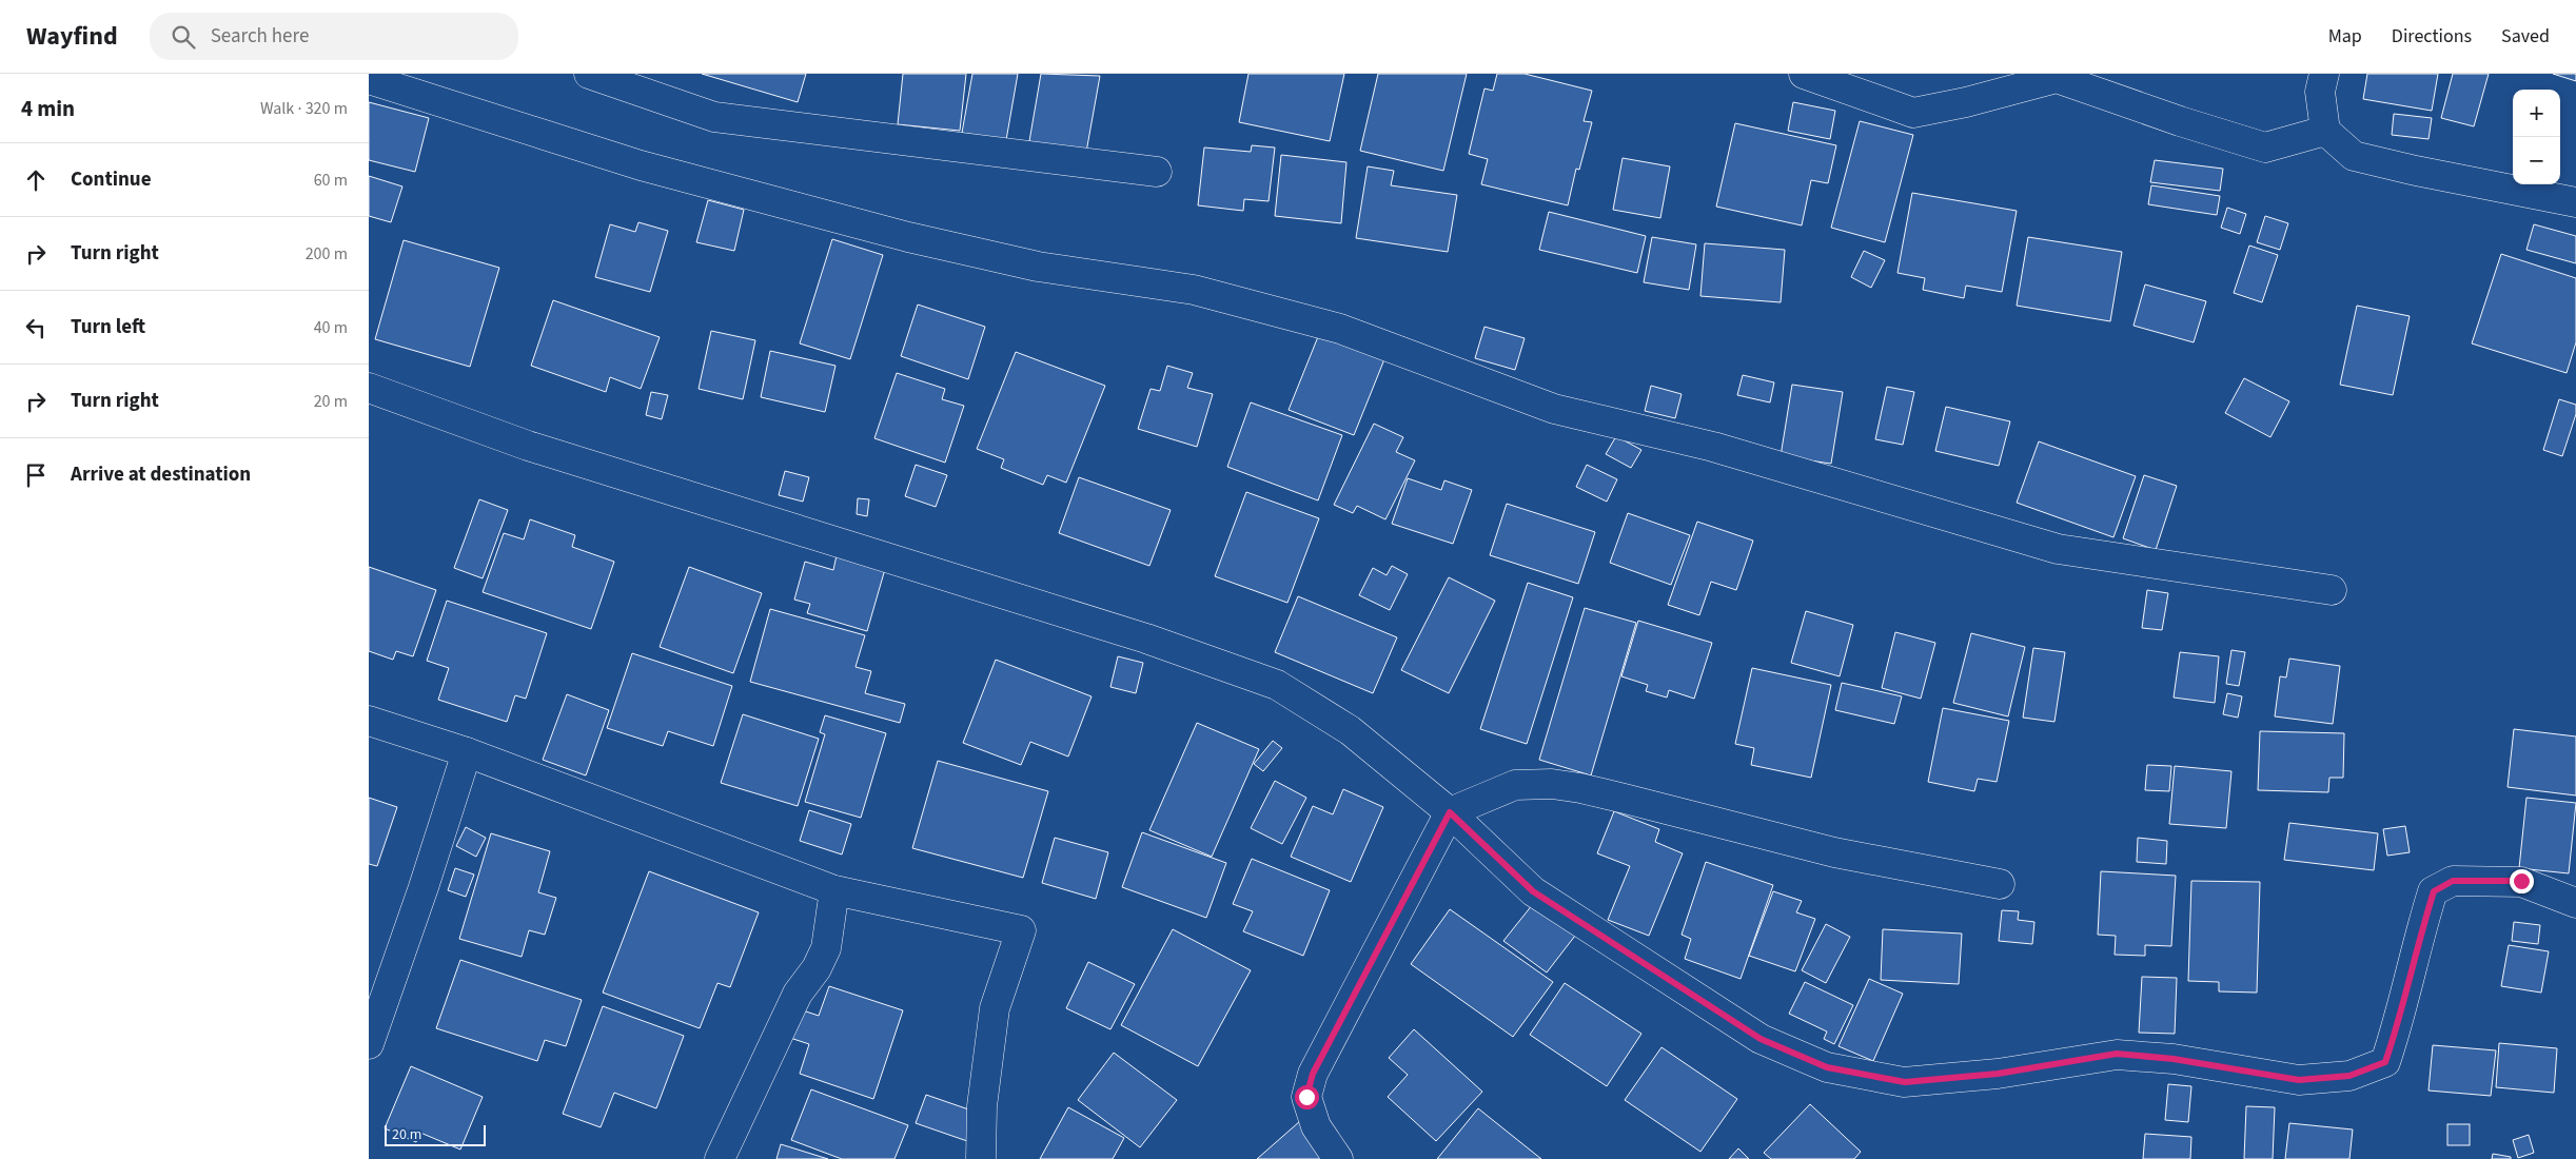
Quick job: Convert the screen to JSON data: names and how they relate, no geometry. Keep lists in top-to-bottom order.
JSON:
{
  "scale_bar": "20 m",
  "page": {
    "header": "Wayfind",
    "search": "Search here",
    "nav": ["Map", "Directions", "Saved"],
    "heading": ["4 min", "Walk · 320 m"],
    "map_buttons": ["+", "−"],
    "list": [
      ["Continue", "60 m"],
      ["Turn right", "200 m"],
      ["Turn left", "40 m"],
      ["Turn right", "20 m"],
      "Arrive at destination"
    ],
    "scale": "20 m"
  }
}
